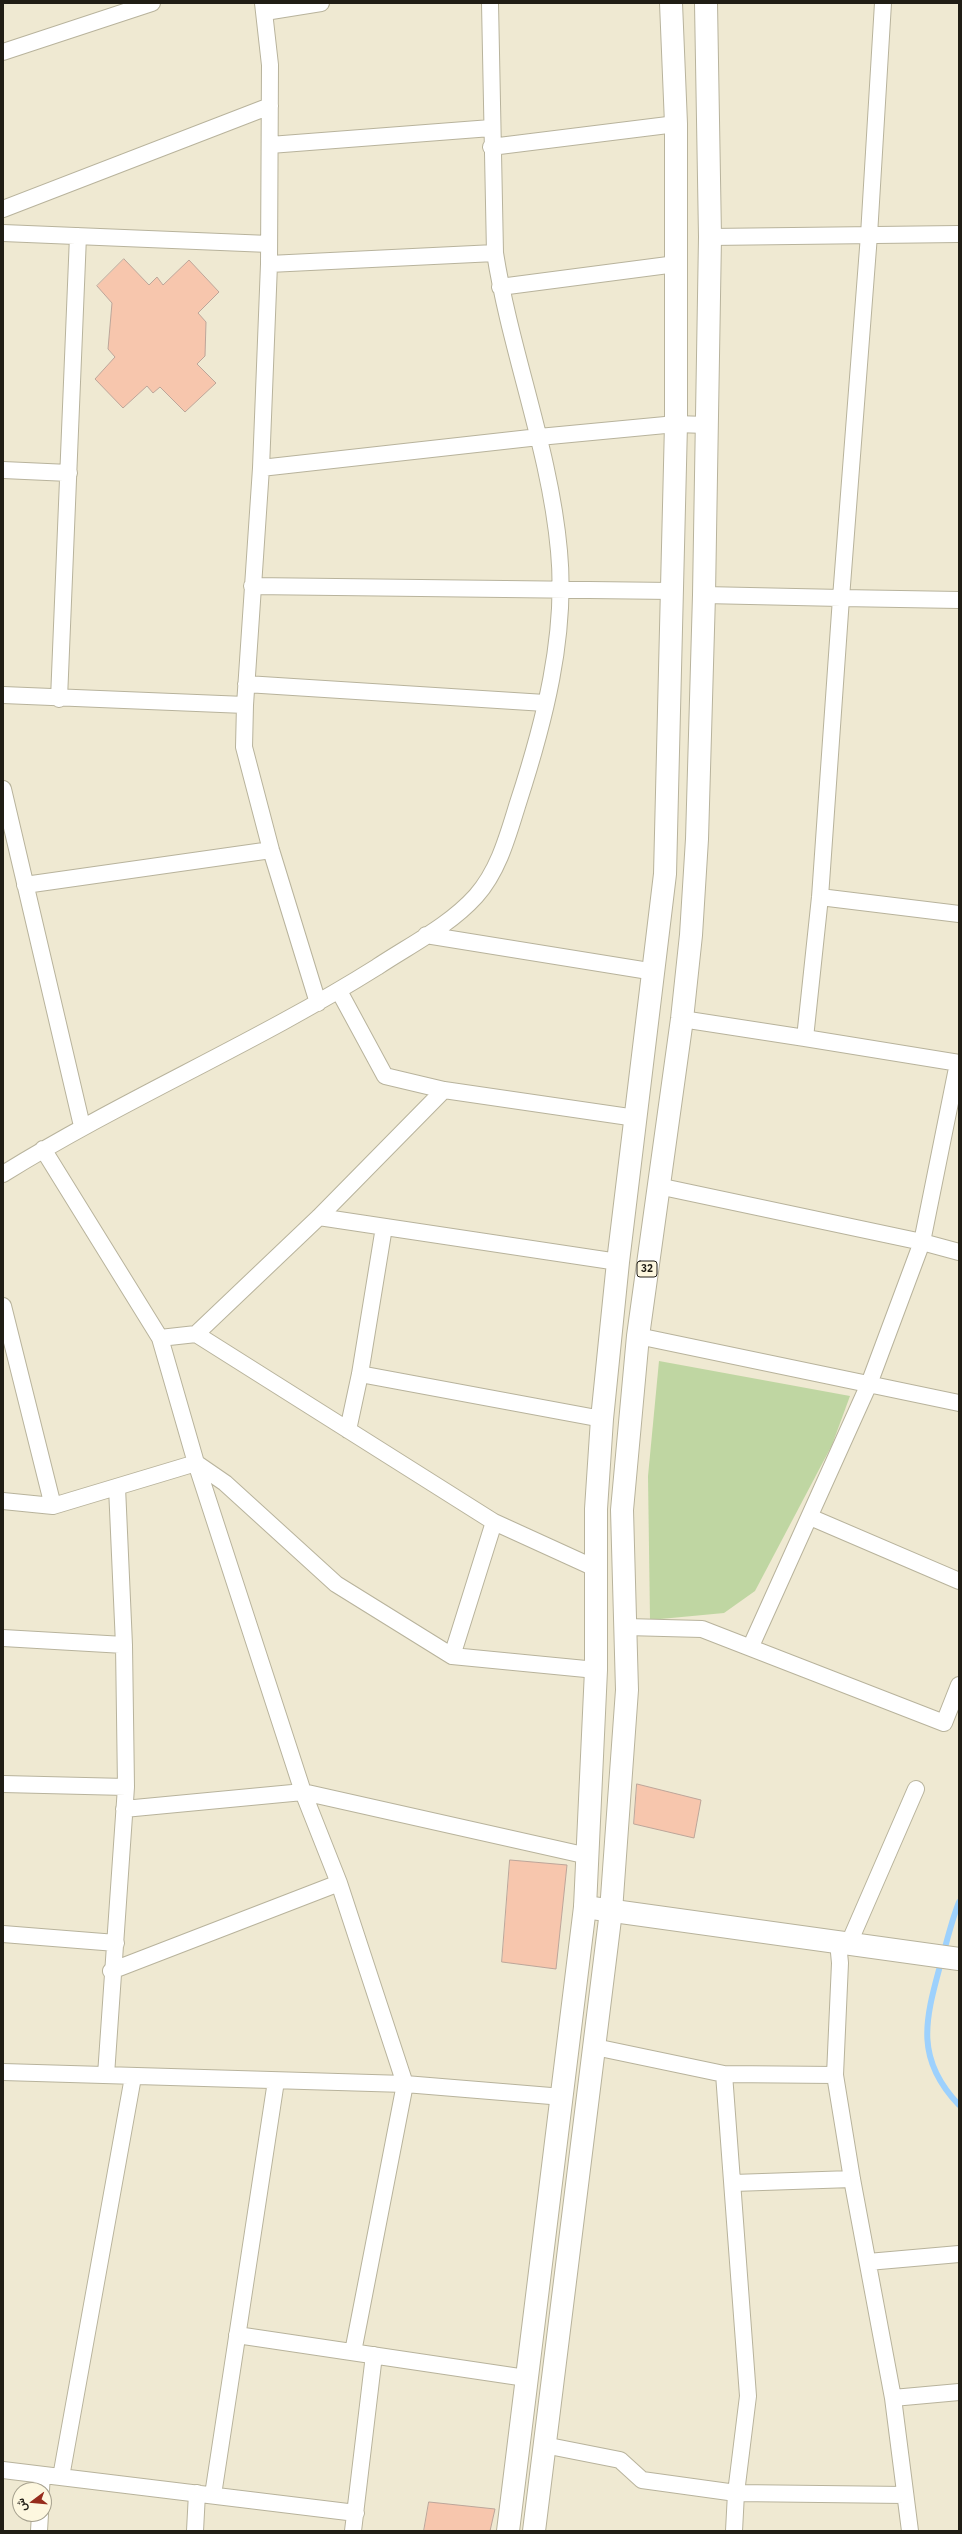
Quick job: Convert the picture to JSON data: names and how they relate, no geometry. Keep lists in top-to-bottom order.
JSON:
{
  "streets": {
    "main road": ["32"]
  },
  "north": "left"
}
